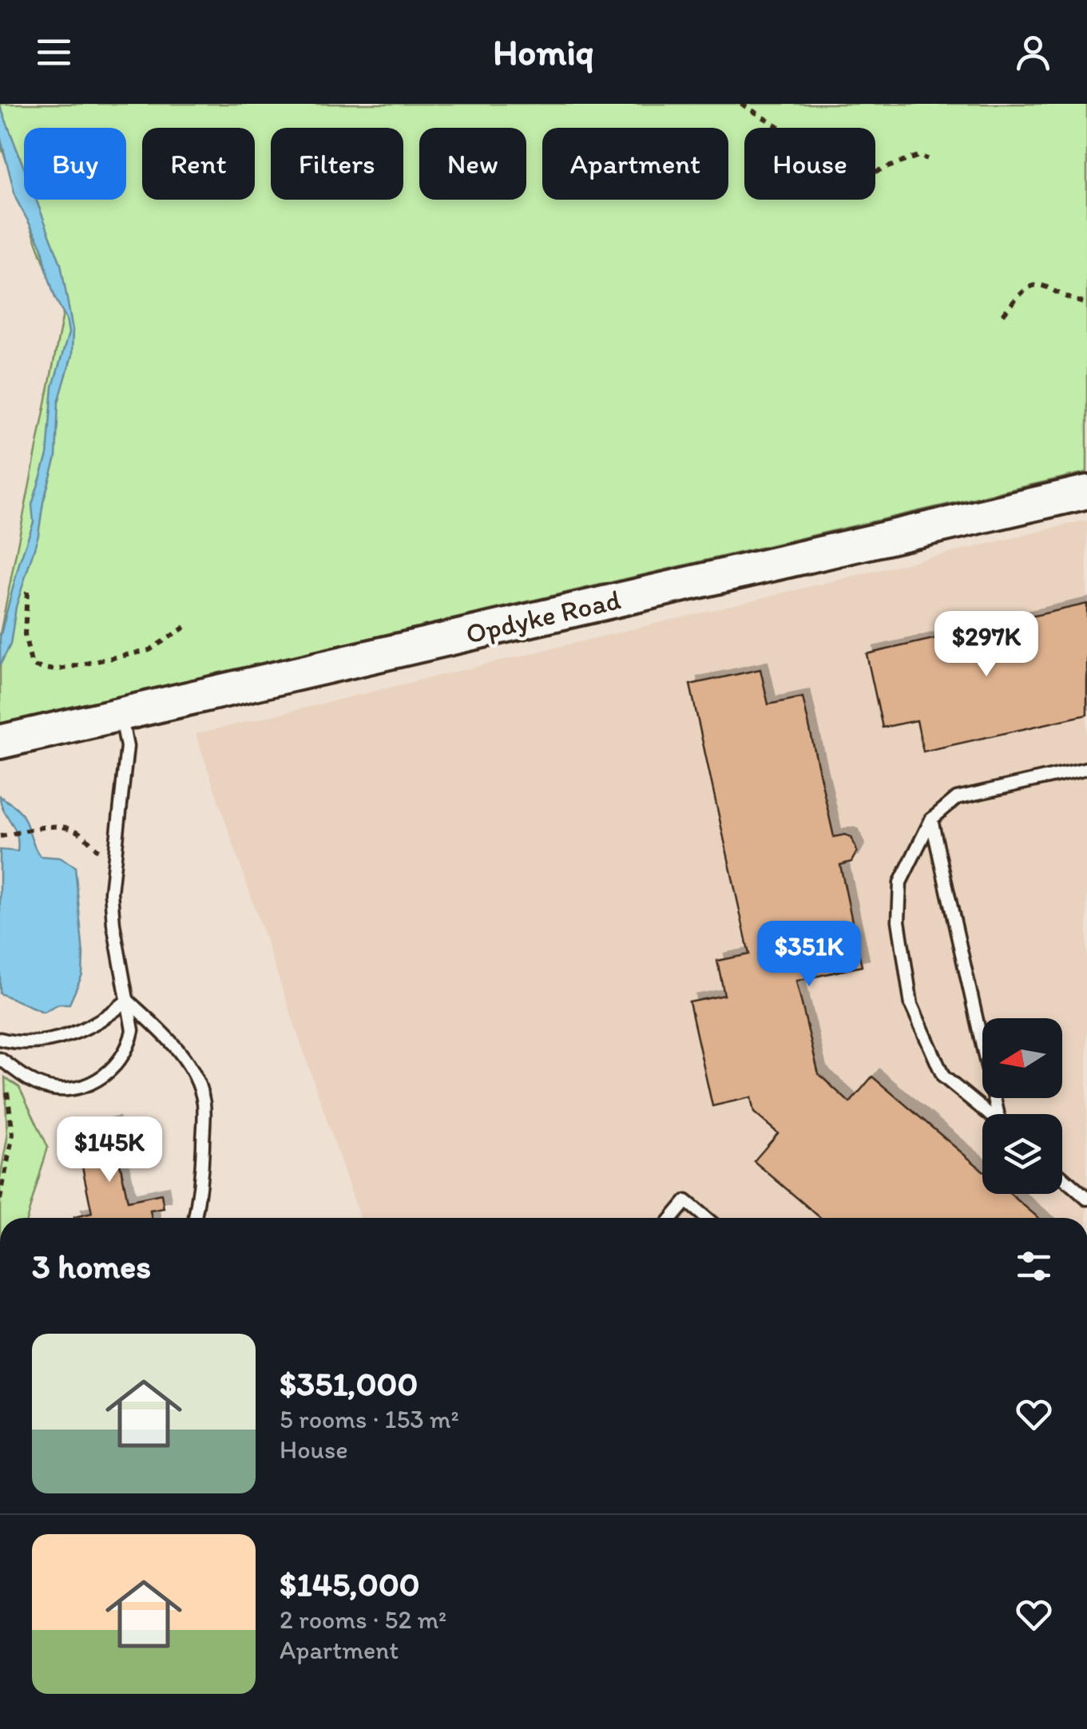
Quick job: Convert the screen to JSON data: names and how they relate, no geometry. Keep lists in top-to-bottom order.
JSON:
{
  "streets": {
    "main road": ["Opdyke Road"]
  },
  "north": "left",
  "page": {
    "header": "Homiq",
    "chip": [
      "Buy",
      "Rent",
      "Filters",
      "New",
      "Apartment",
      "House"
    ],
    "price": ["$297K", "$351K", "$145K"],
    "heading": "3 homes",
    "list": [
      {
        "name": "$351,000",
        "note": "5 rooms · 153 m² · House"
      },
      {
        "name": "$145,000",
        "note": "2 rooms · 52 m² · Apartment"
      }
    ]
  }
}
